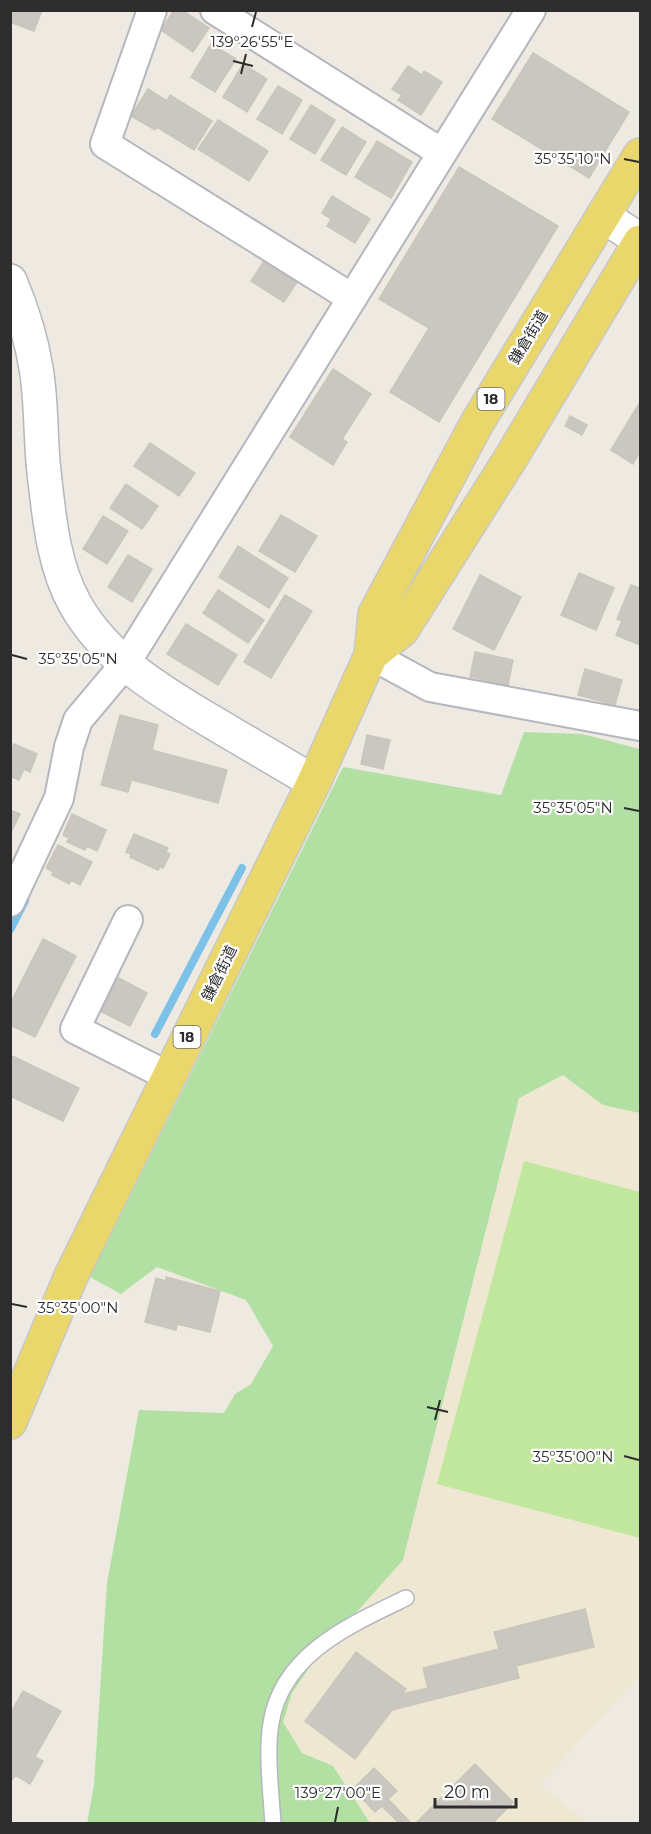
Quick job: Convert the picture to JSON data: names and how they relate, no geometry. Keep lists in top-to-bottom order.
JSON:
{
  "streets": {
    "main road": ["鎌倉街道", "18"]
  },
  "scale_bar": "20 m",
  "coordinates": [
    "139°26'55\"E",
    "35°35'10\"N",
    "35°35'05\"N",
    "35°35'00\"N",
    "139°27'00\"E"
  ]
}
